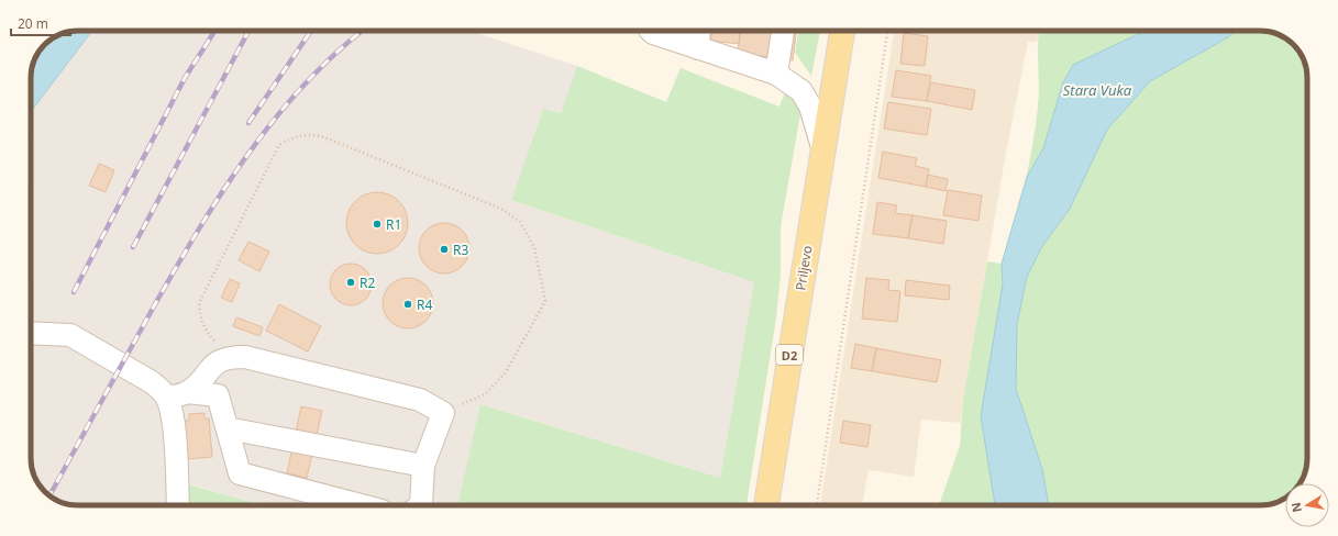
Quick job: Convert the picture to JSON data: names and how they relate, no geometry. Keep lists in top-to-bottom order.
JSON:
{
  "streets": {
    "main road": ["Priljevo", "D2"]
  },
  "water": ["Stara Vuka"],
  "places": [
    "R1",
    "R3",
    "R2",
    "R4"
  ],
  "scale_bar": "20 m",
  "north": "left"
}
